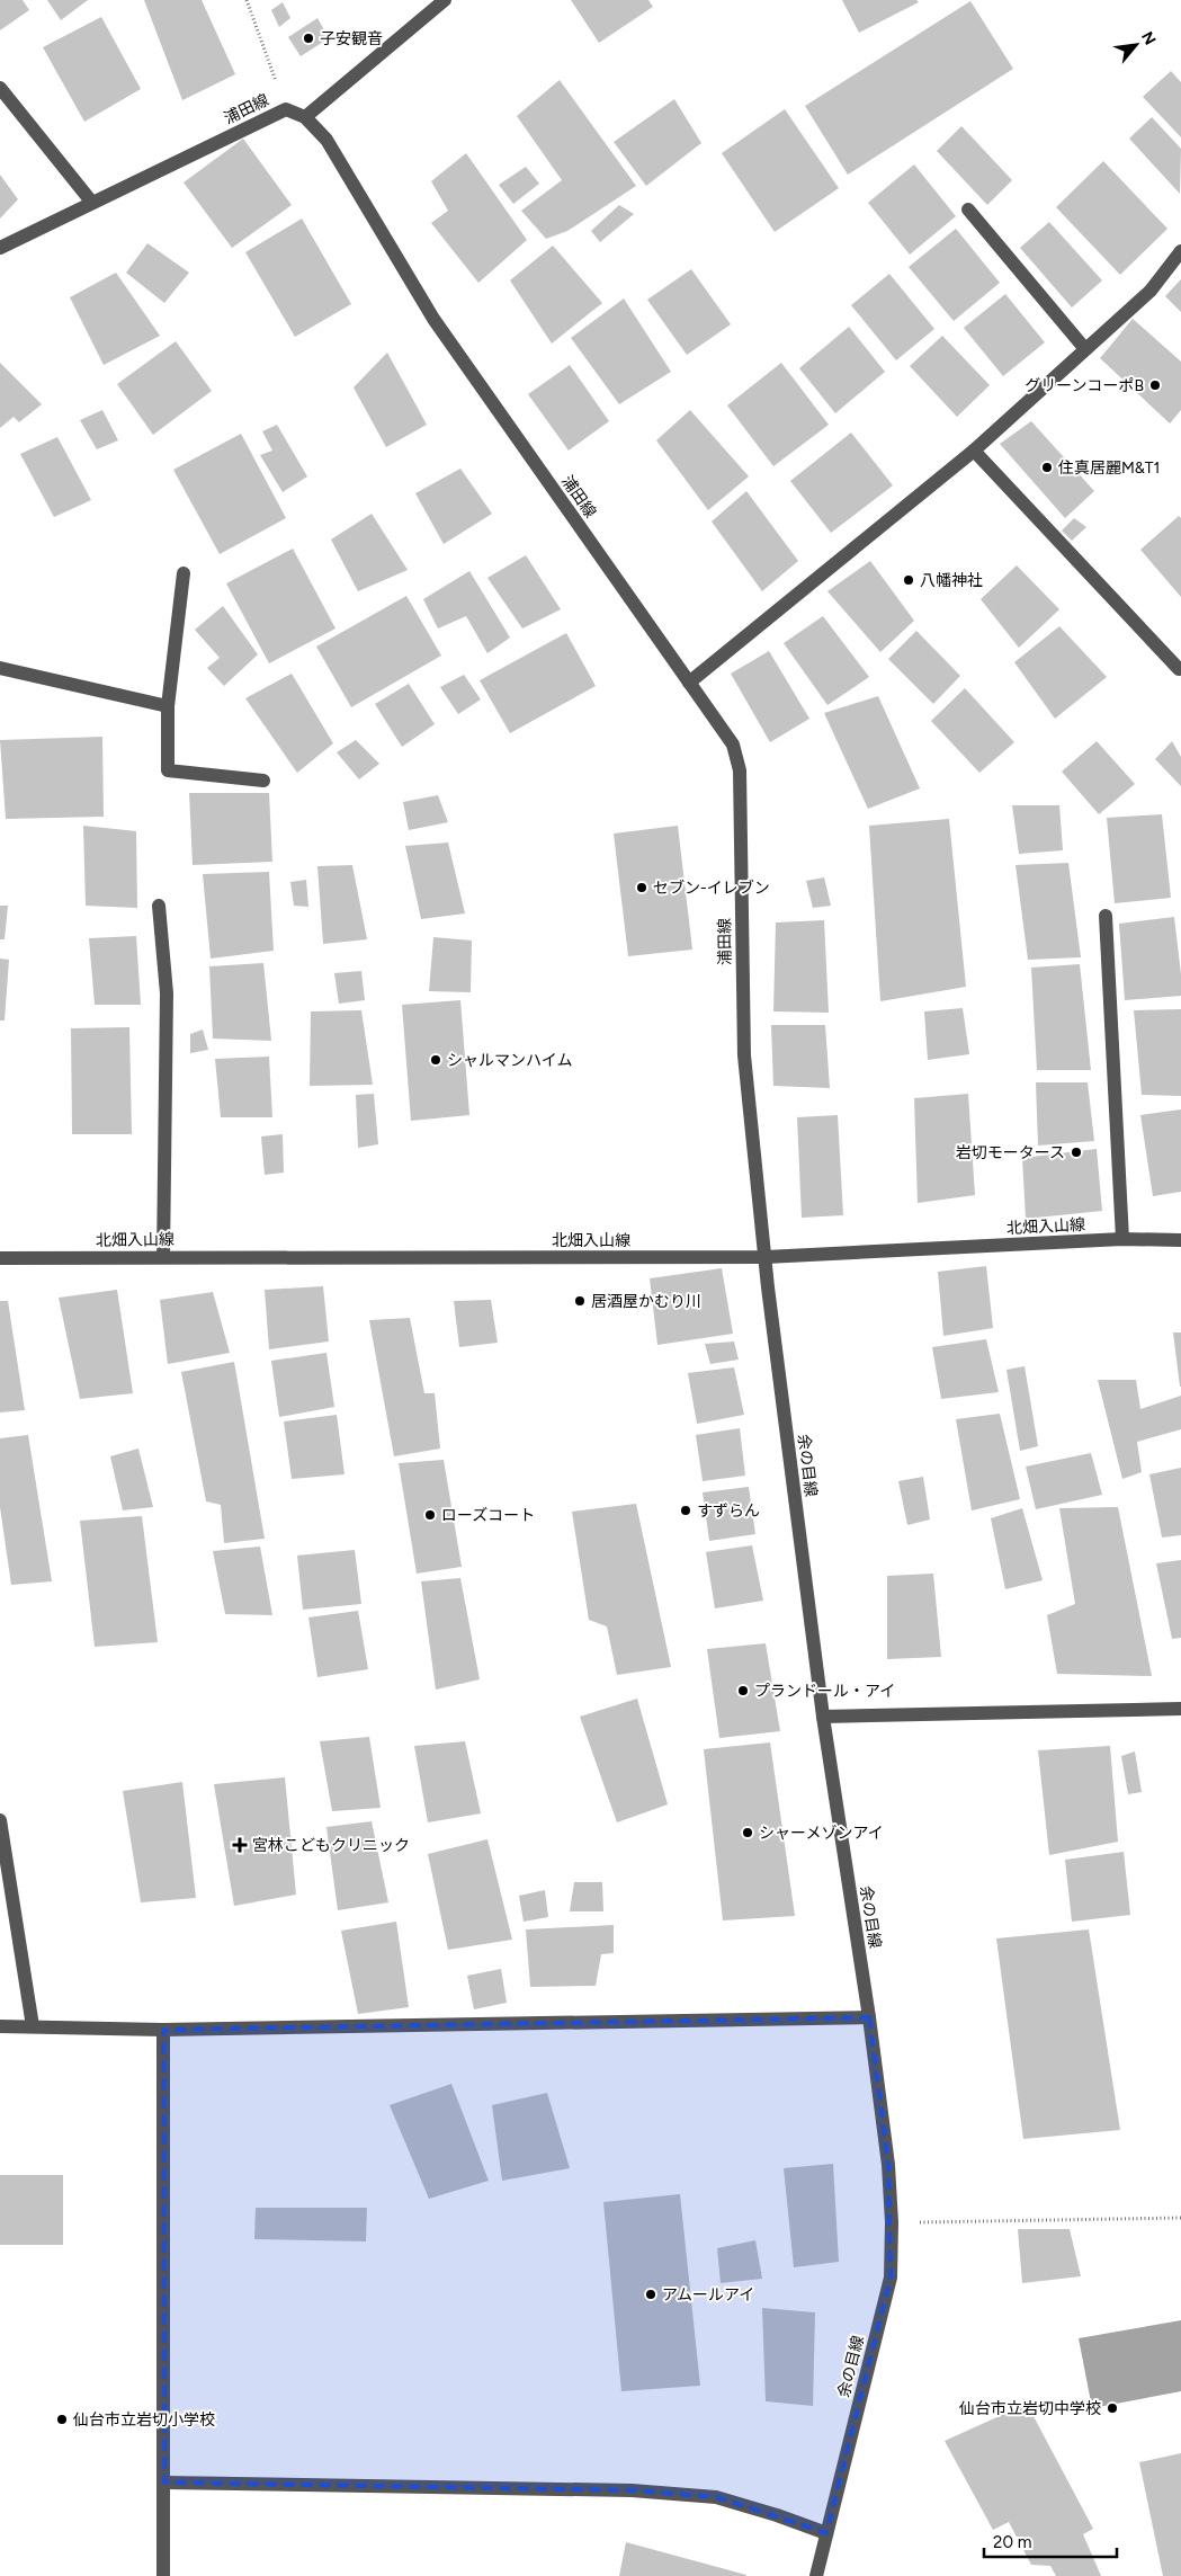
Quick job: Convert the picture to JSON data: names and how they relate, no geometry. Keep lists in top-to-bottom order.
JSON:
{
  "streets": {
    "street": ["浦田線", "北畑入山線", "余の目線"]
  },
  "crossings": [
    ["浦田線", "北畑入山線"],
    ["浦田線", "余の目線"],
    ["北畑入山線", "余の目線"]
  ],
  "places": {
    "other": [
      "子安観音",
      "グリーンコーポB",
      "住真居麗M&T1",
      "八幡神社",
      "セブン-イレブン",
      "シャルマンハイム",
      "岩切モータース",
      "居酒屋かむり川",
      "すずらん",
      "ローズコート",
      "プランドール・アイ",
      "シャーメゾンアイ",
      "アムールアイ",
      "仙台市立岩切中学校",
      "仙台市立岩切小学校"
    ],
    "health": ["宮林こどもクリニック"]
  },
  "scale_bar": "20 m",
  "north": "top right"
}
